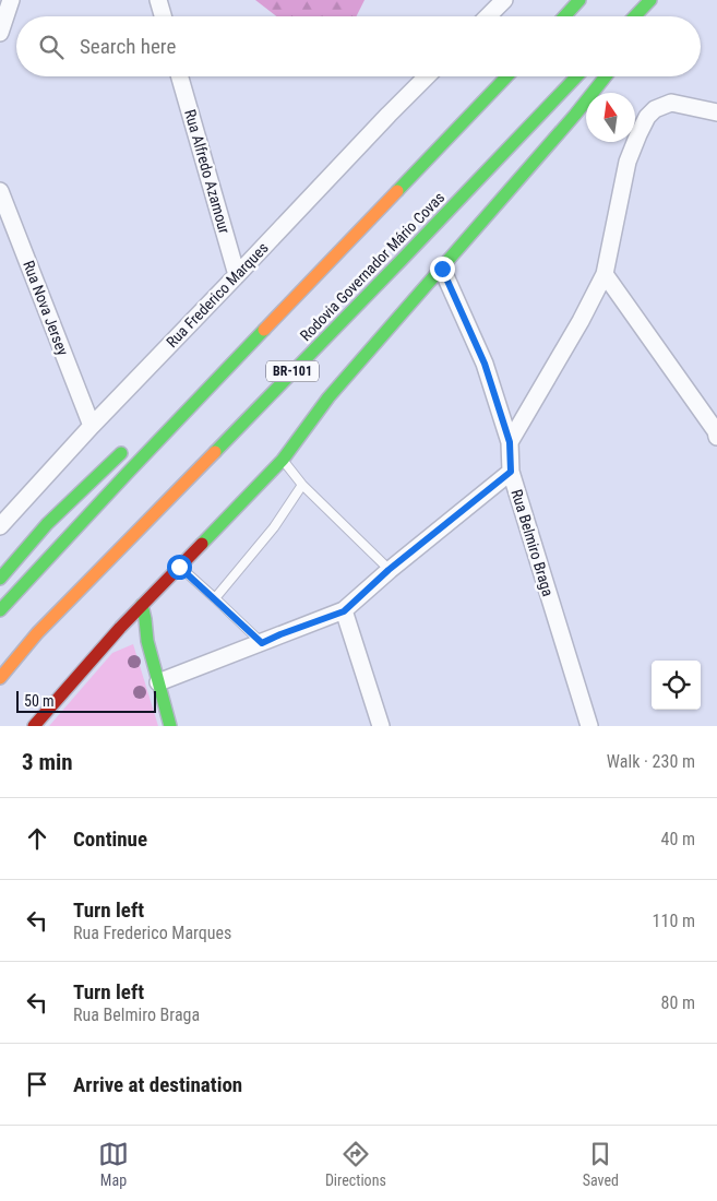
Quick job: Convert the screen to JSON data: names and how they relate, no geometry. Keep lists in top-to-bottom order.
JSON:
{
  "streets": {
    "main road": ["Rodovia Governador Mário Covas", "BR-101"],
    "street": [
      "Rua Alfredo Azamour",
      "Rua Frederico Marques",
      "Rua Nova Jersey",
      "Rua Belmiro Braga"
    ]
  },
  "crossings": [
    ["Rua Alfredo Azamour", "Rua Frederico Marques"],
    ["Rua Frederico Marques", "Rua Nova Jersey"]
  ],
  "scale_bar": "50 m",
  "north": "top",
  "page": {
    "search": "Search here",
    "scale": "50 m",
    "heading": ["3 min", "Walk · 230 m"],
    "list": [
      ["Continue", "40 m"],
      ["Turn left", "Rua Frederico Marques", "110 m"],
      ["Turn left", "Rua Belmiro Braga", "80 m"],
      "Arrive at destination"
    ],
    "nav": ["Map", "Directions", "Saved"]
  }
}
